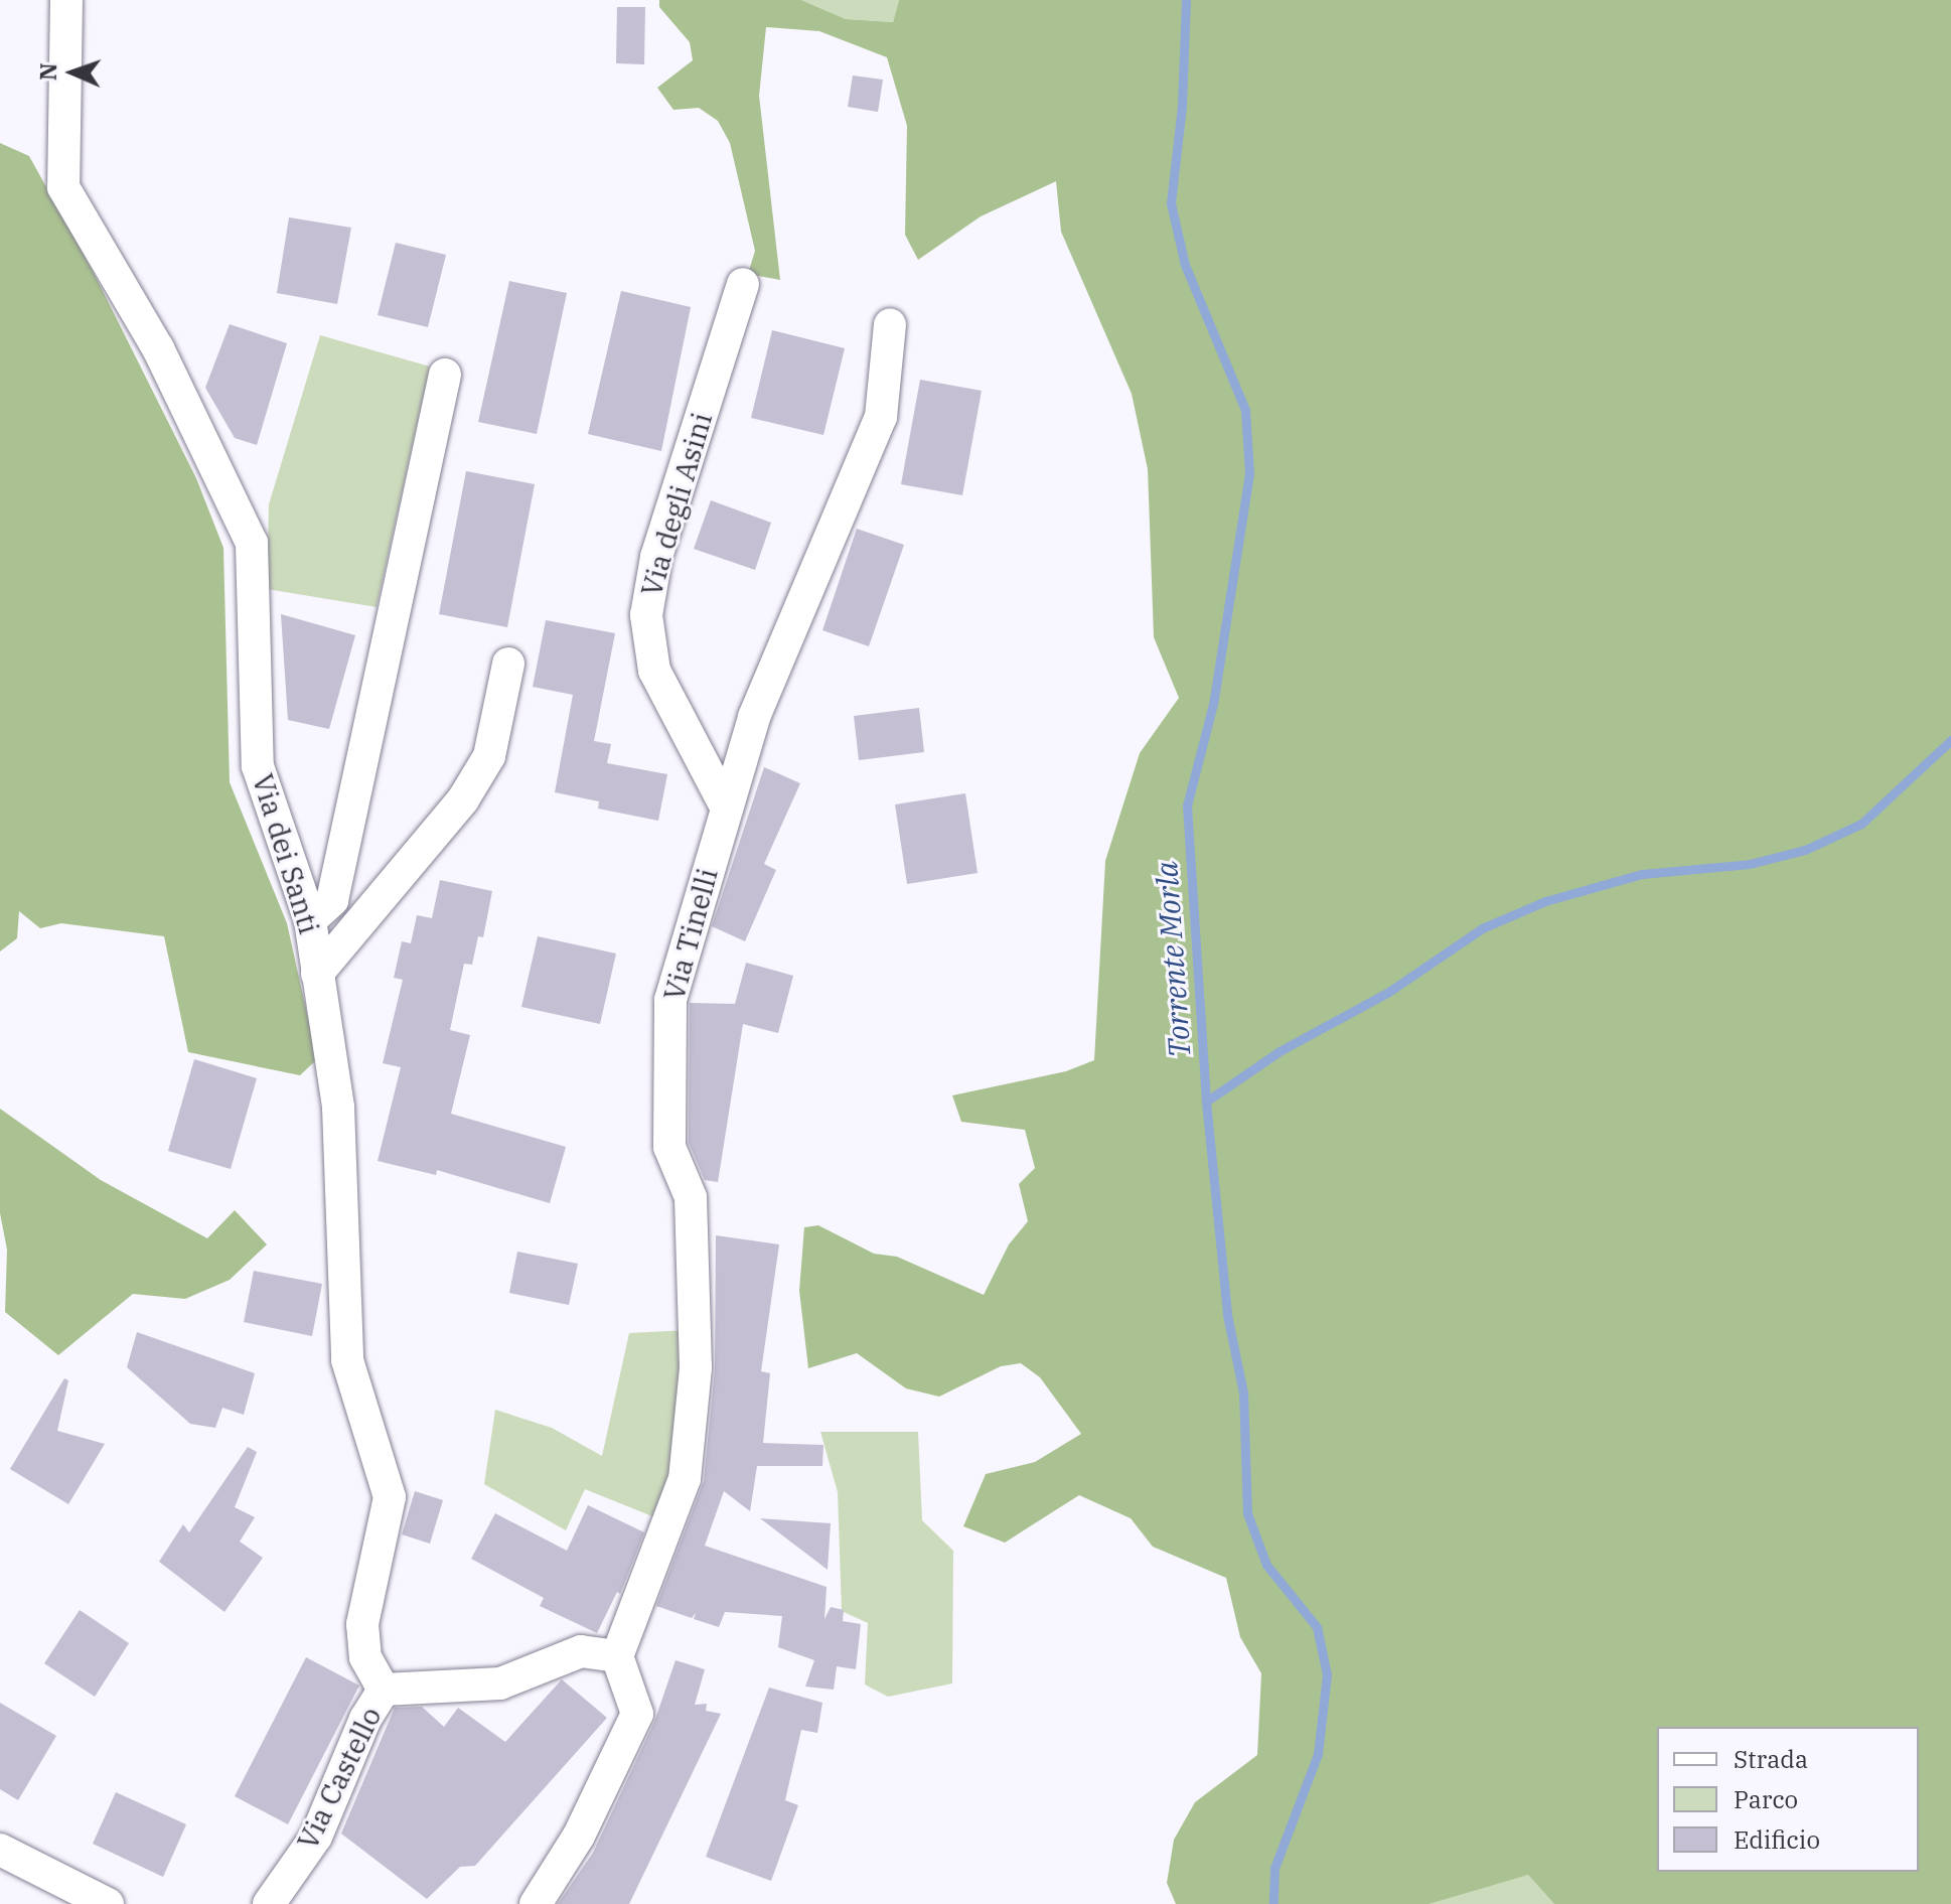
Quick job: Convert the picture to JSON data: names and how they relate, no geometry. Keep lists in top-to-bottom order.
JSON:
{
  "streets": {
    "street": [
      "Via degli Asini",
      "Via dei Santi",
      "Via Tinelli",
      "Via Castello"
    ]
  },
  "crossings": [
    ["Via degli Asini", "Via Tinelli"],
    ["Via dei Santi", "Via Castello"],
    ["Via Tinelli", "Via Castello"]
  ],
  "water": ["Torrente Morla"],
  "legend": ["Strada", "Parco", "Edificio"],
  "north": "left"
}
